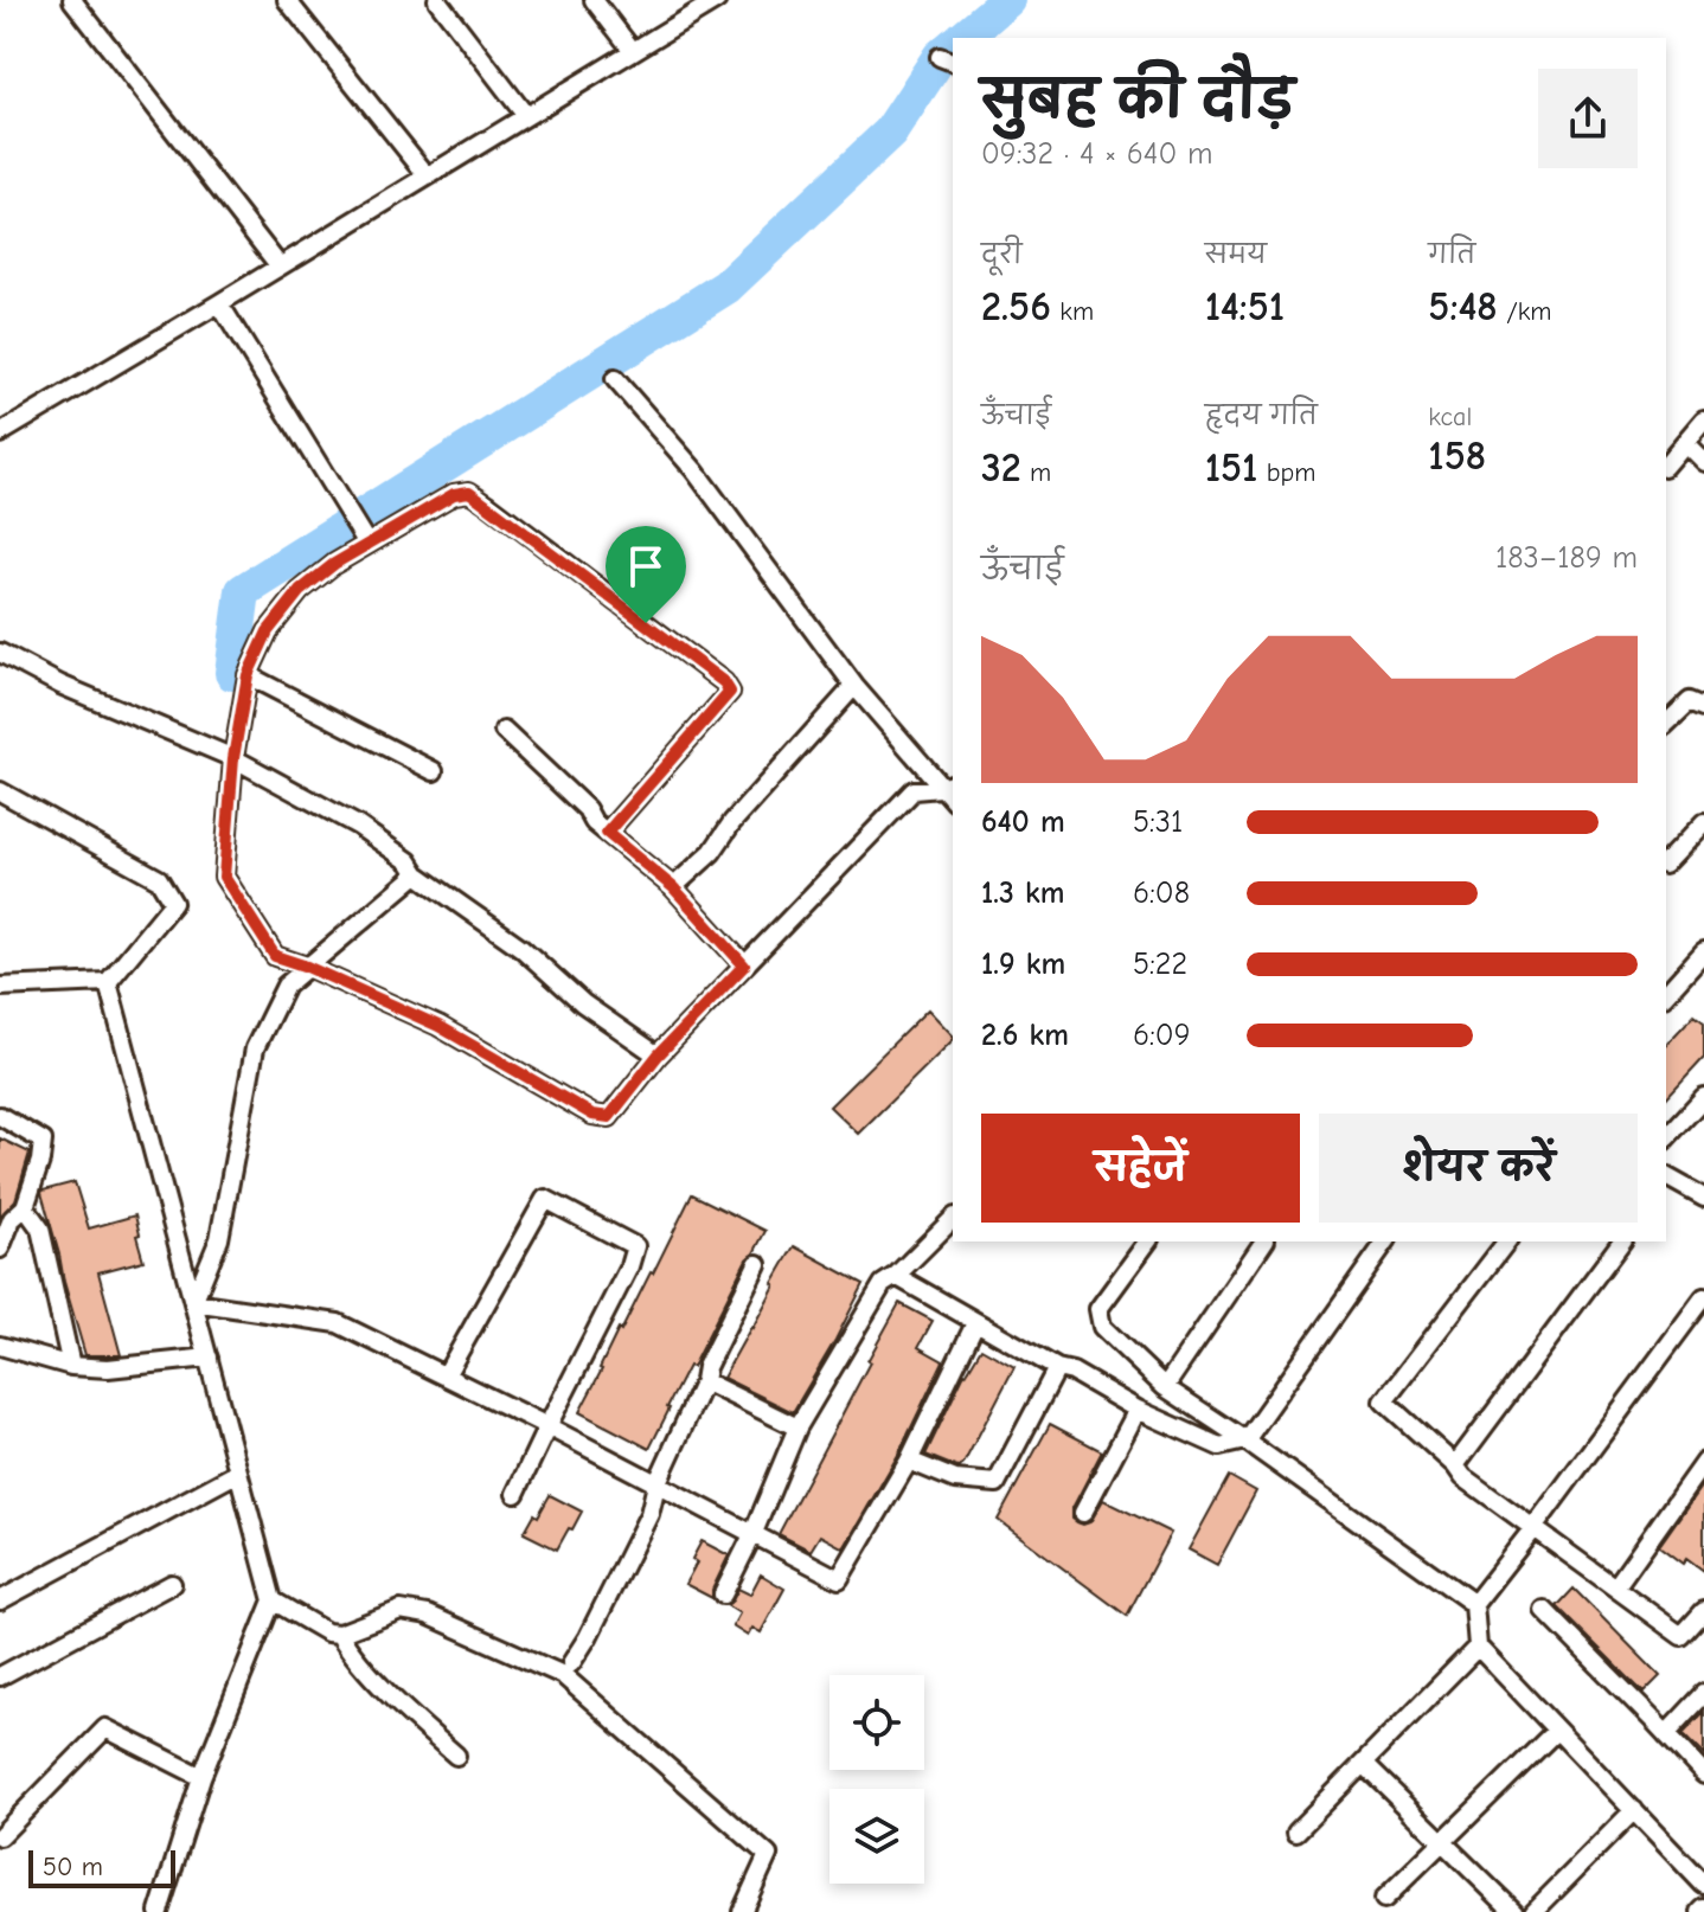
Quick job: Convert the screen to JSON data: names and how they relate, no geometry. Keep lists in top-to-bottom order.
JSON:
{
  "scale_bar": "50 m",
  "page": {
    "heading": ["सुबह की दौड़", "09:32 · 4 × 640 m"],
    "stats": [
      ["दूरी", "2.56 km"],
      ["समय", "14:51"],
      ["गति", "5:48 /km"],
      ["ऊँचाई", "32 m"],
      ["हृदय गति", "151 bpm"],
      ["kcal", "158"]
    ],
    "chart": ["ऊँचाई", "183–189 m"],
    "list": [
      {
        "name": "640 m",
        "note": "5:31"
      },
      {
        "name": "1.3 km",
        "note": "6:08"
      },
      {
        "name": "1.9 km",
        "note": "5:22"
      },
      {
        "name": "2.6 km",
        "note": "6:09"
      }
    ],
    "buttons": ["सहेजें", "शेयर करें"],
    "scale": "50 m"
  }
}
